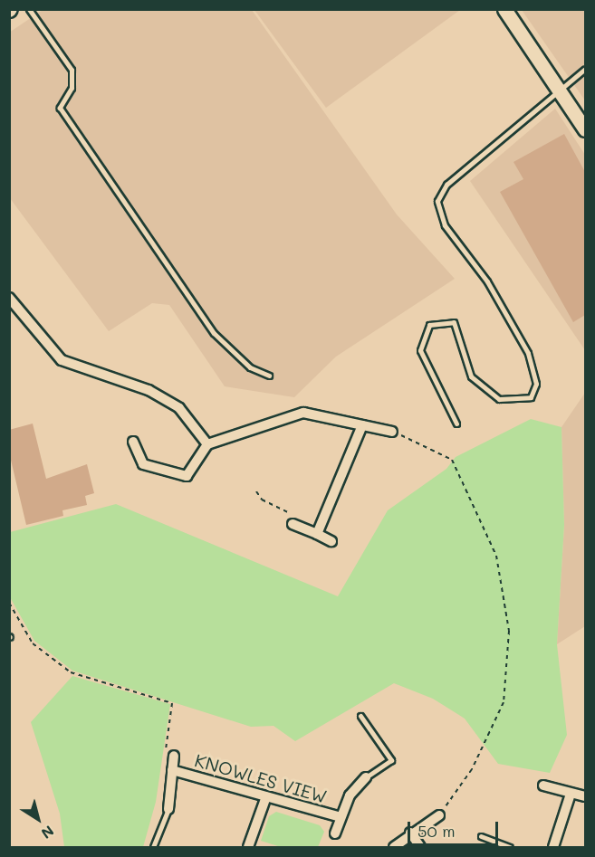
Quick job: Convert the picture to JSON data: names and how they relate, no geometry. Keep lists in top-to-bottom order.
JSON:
{
  "streets": {
    "street": ["KNOWLES VIEW"]
  },
  "scale_bar": "50 m",
  "north": "bottom right"
}
